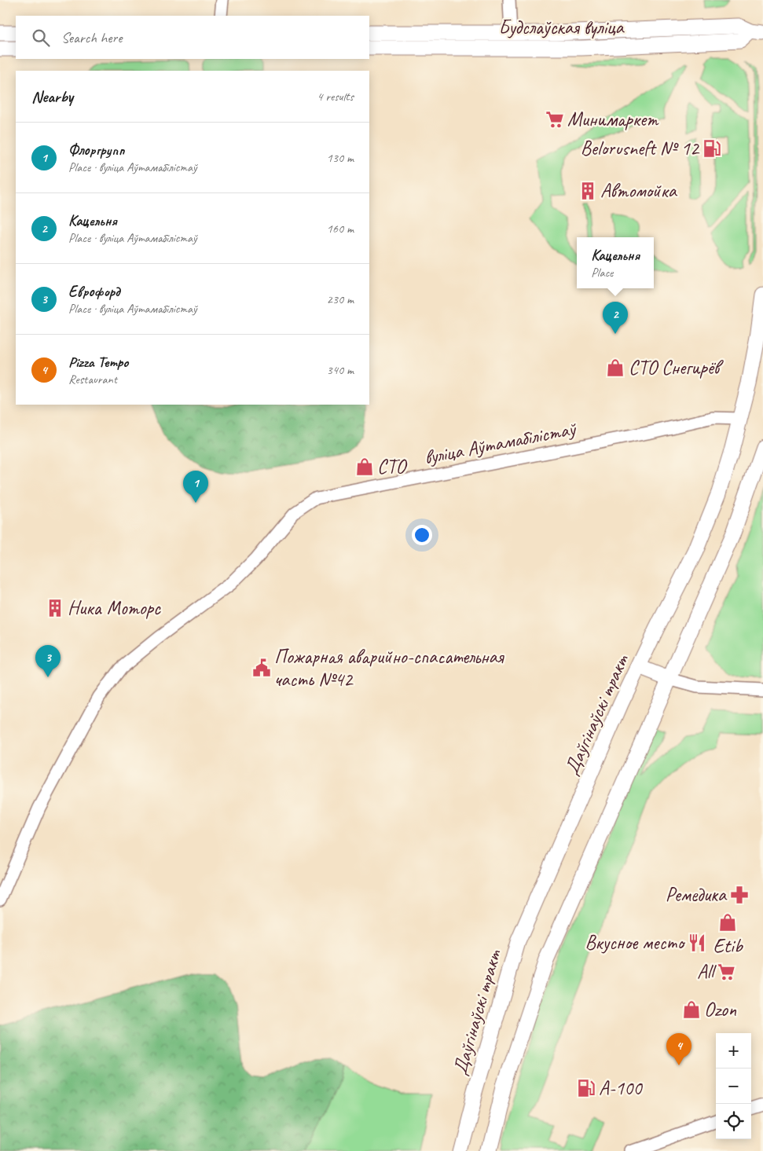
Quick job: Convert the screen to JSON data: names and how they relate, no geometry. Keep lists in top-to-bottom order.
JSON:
{
  "streets": {
    "main road": ["Будслаўская вуліца", "Даўгінаўскі тракт"],
    "street": ["вуліца Аўтамабілістаў"]
  },
  "crossings": [
    ["вуліца Аўтамабілістаў", "Даўгінаўскі тракт"]
  ],
  "places": {
    "supermarket": ["Минимаркет", "All"],
    "fuel station": ["Belorusneft № 12", "A-100"],
    "building": ["Автомойка", "Ника Моторс"],
    "shop": [
      "СТО Cнегирёв",
      "СТО",
      "Etib",
      "Ozon"
    ],
    "public building": ["Пожарная аварийно-спасательная часть №42"],
    "pharmacy": ["Ремедика"],
    "restaurant": ["Вкусное место"]
  },
  "page": {
    "search": "Search here",
    "heading": ["Nearby", "4 results"],
    "list": [
      {
        "mark": "1",
        "name": "Флоргрупп",
        "note": "Place · вуліца Аўтамабілістаў",
        "value": "130 m"
      },
      {
        "mark": "2",
        "name": "Кацельня",
        "note": "Place · вуліца Аўтамабілістаў",
        "value": "160 m"
      },
      {
        "mark": "3",
        "name": "Еврофорд",
        "note": "Place · вуліца Аўтамабілістаў",
        "value": "230 m"
      },
      {
        "mark": "4",
        "name": "Pizza Tempo",
        "note": "Restaurant",
        "value": "340 m"
      }
    ],
    "popup": ["Кацельня", "Place"],
    "pins": [
      "2",
      "1",
      "3",
      "4"
    ],
    "map_buttons": ["+", "−"]
  }
}
